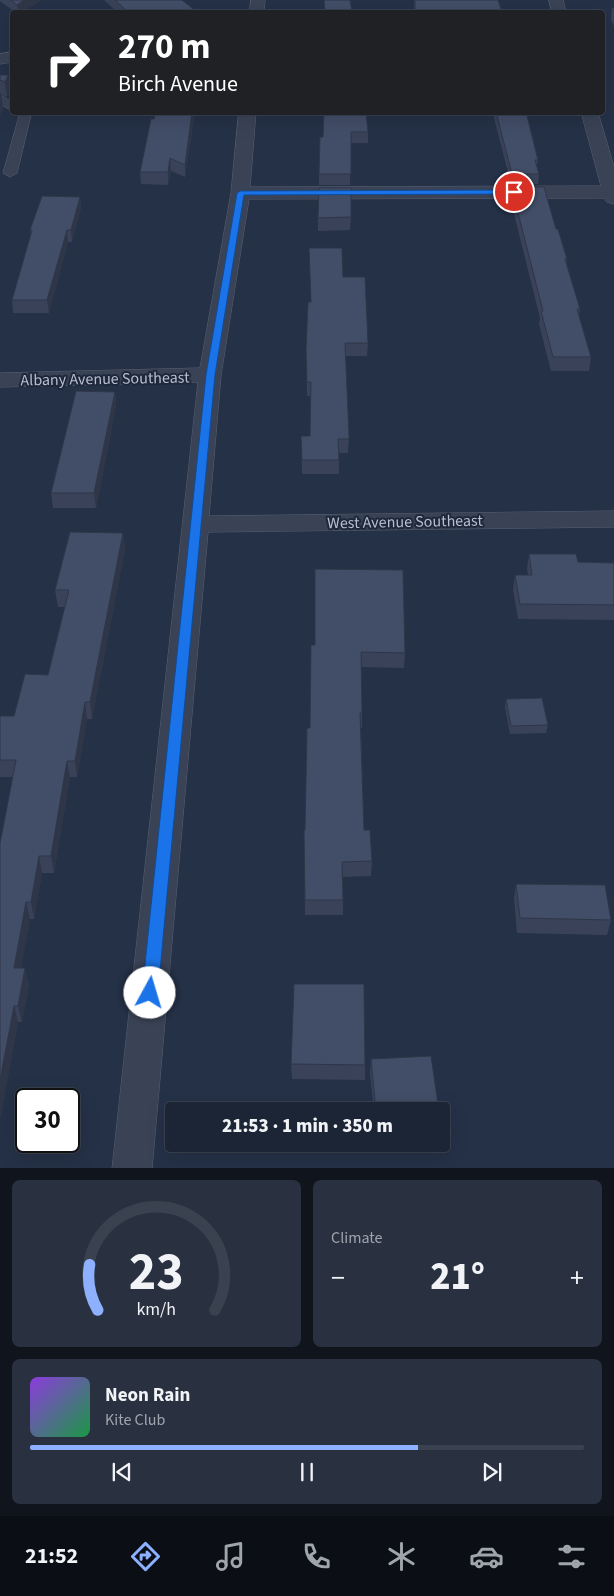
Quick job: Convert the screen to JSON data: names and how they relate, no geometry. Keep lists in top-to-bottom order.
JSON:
{
  "streets": {
    "street": ["Albany Avenue Southeast", "West Avenue Southeast"]
  },
  "page": {
    "turn": ["270 m", "Birch Avenue"],
    "limit": "30",
    "trip": "21:53 · 1 min · 350 m",
    "tile": "Climate",
    "heat": ["−", "21°", "+"],
    "song": ["Neon Rain", "Kite Club"],
    "tabs": "21:52",
    "gauge": ["23", "km/h"]
  }
}
